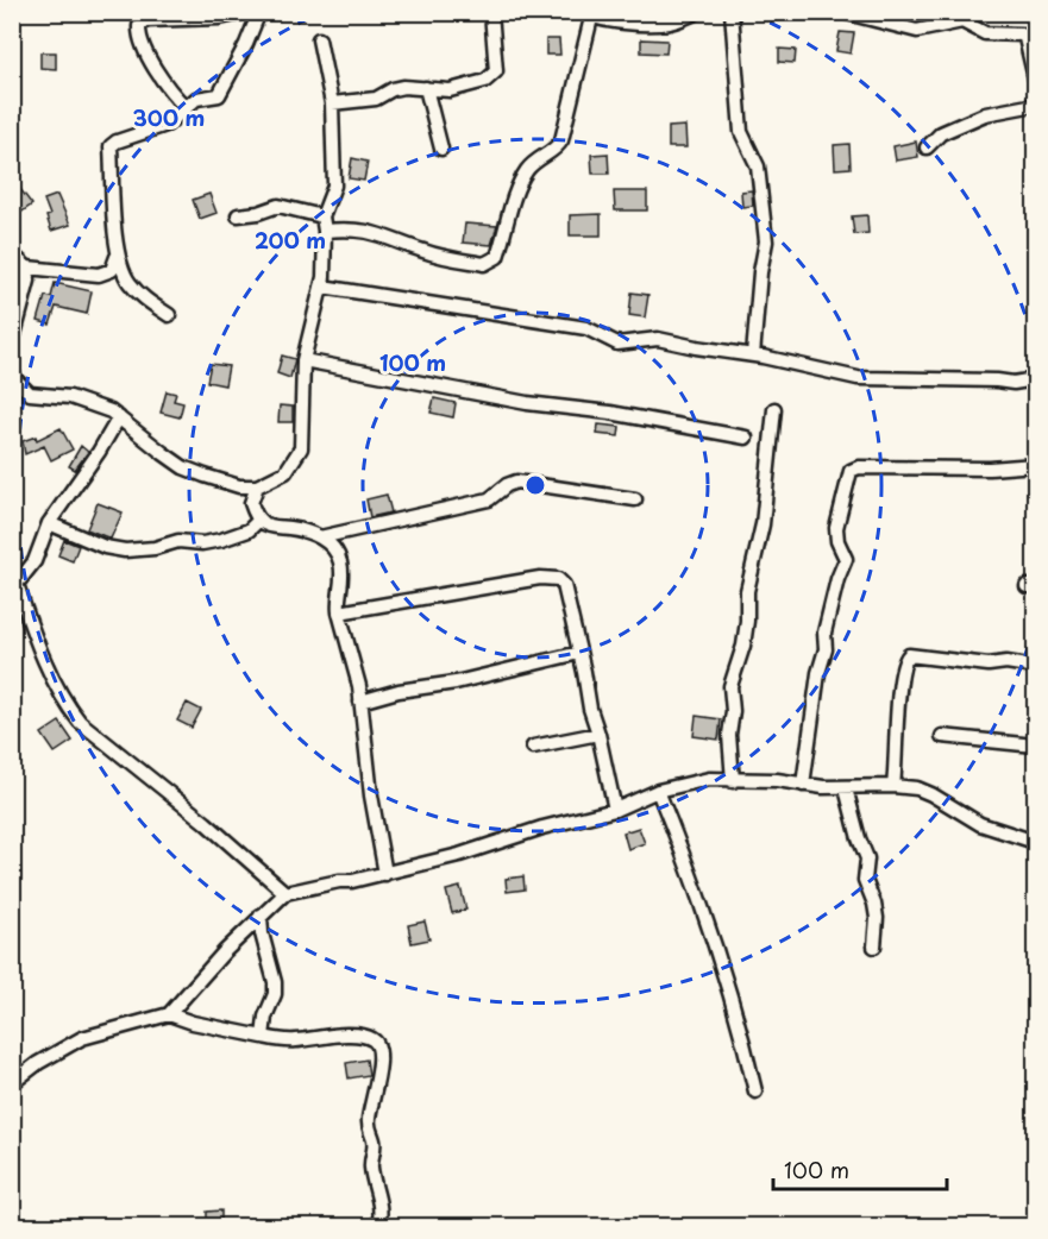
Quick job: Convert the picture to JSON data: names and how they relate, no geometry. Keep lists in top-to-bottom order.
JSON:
{
  "scale_bar": "100 m",
  "rings": ["300 m", "200 m", "100 m"]
}
